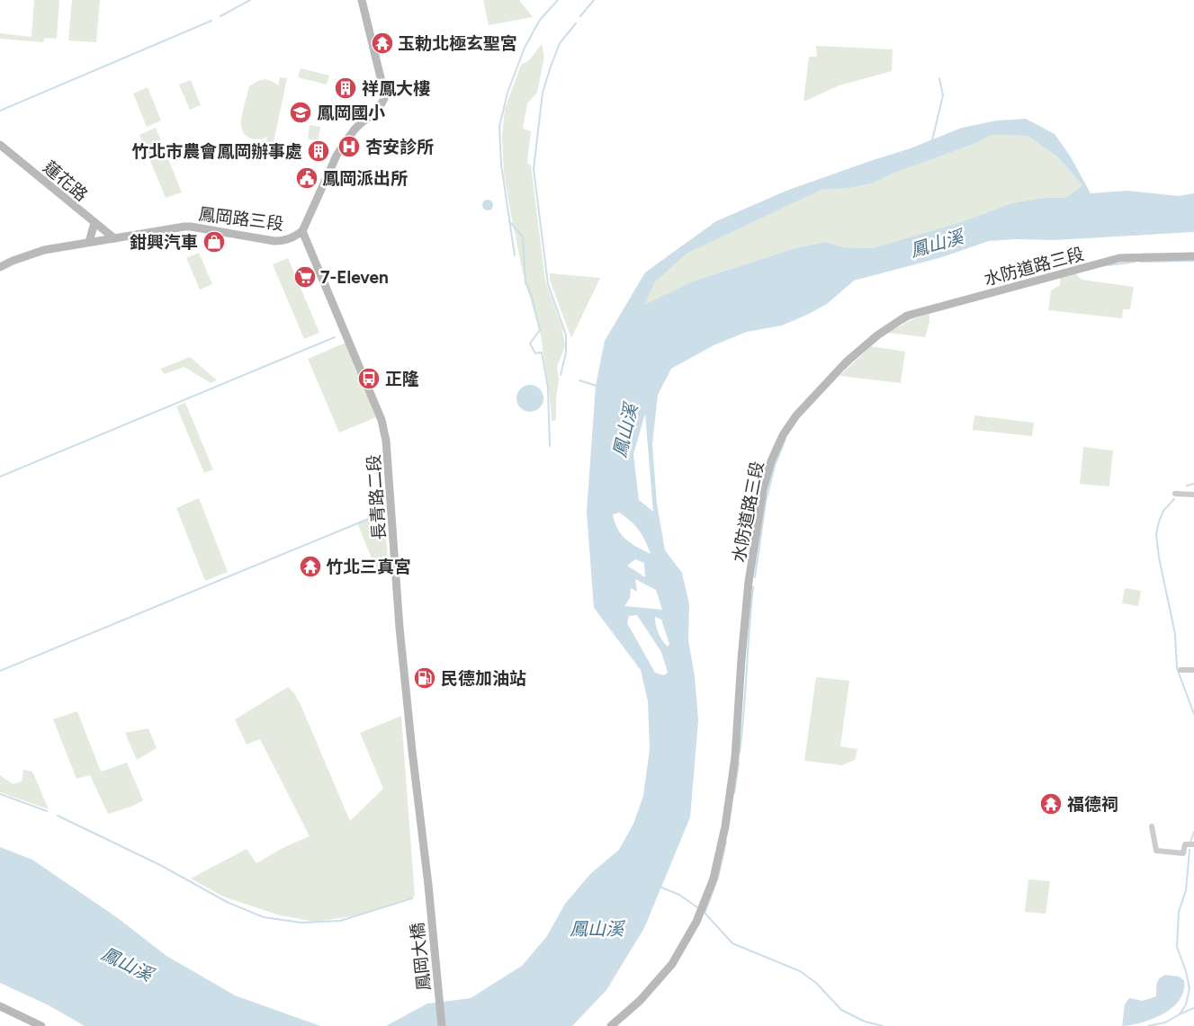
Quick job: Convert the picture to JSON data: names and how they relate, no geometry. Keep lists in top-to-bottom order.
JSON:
{
  "streets": {
    "street": [
      "蓮花路",
      "鳳岡路三段",
      "水防道路三段",
      "長青路二段",
      "鳳岡大橋"
    ]
  },
  "crossings": [
    ["蓮花路", "鳳岡路三段"],
    ["鳳岡路三段", "長青路二段"],
    ["長青路二段", "鳳岡大橋"]
  ],
  "water": ["鳳山溪"],
  "places": {
    "temple": ["玉勅北極玄聖宮", "竹北三真宮", "福德祠"],
    "building": ["祥鳳大樓", "竹北市農會鳳岡辦事處"],
    "school or university": ["鳳岡國小"],
    "hospital": ["杏安診所"],
    "public building": ["鳳岡派出所"],
    "shop": ["鉗興汽車"],
    "supermarket": ["7-Eleven"],
    "bus stop": ["正隆"],
    "fuel station": ["民德加油站"]
  }
}
